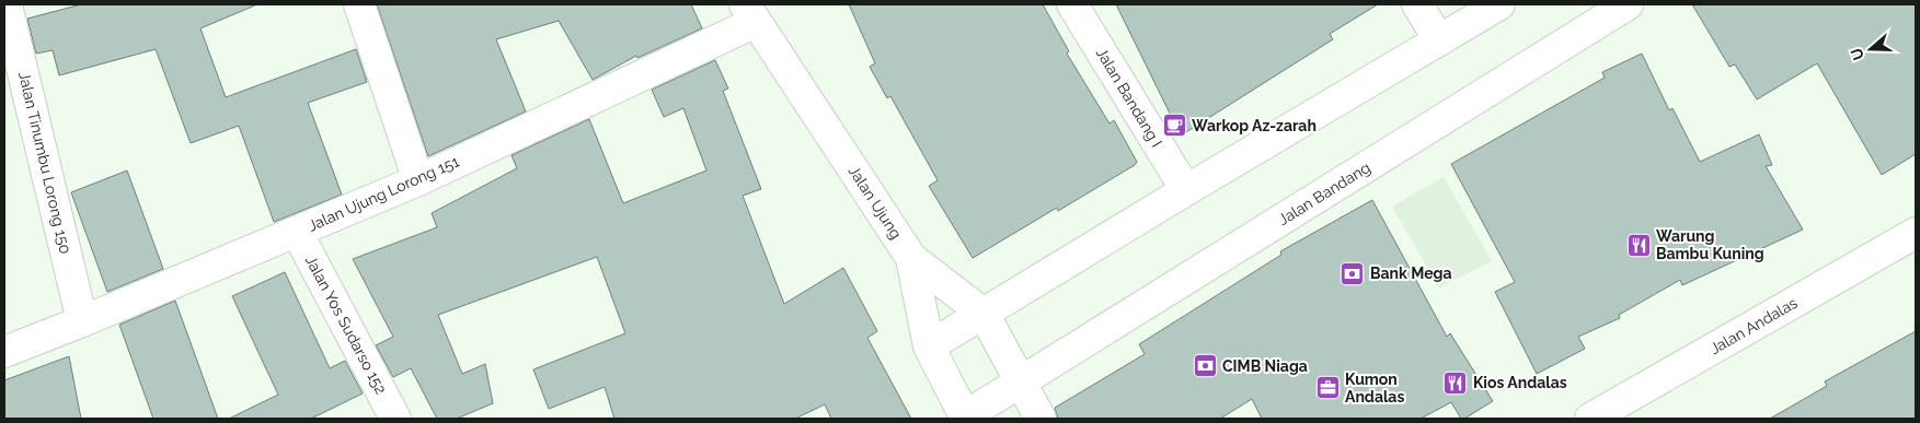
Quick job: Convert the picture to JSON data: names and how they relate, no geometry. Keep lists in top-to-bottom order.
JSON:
{
  "streets": {
    "main road": [
      "Jalan Bandang I",
      "Jalan Tinumbu Lorong 150",
      "Jalan Ujung Lorong 151",
      "Jalan Bandang",
      "Jalan Ujung",
      "Jalan Yos Sudarso 152",
      "Jalan Andalas"
    ]
  },
  "crossings": [
    ["Jalan Tinumbu Lorong 150", "Jalan Ujung Lorong 151"],
    ["Jalan Ujung Lorong 151", "Jalan Ujung"],
    ["Jalan Ujung Lorong 151", "Jalan Yos Sudarso 152"],
    ["Jalan Bandang", "Jalan Ujung"]
  ],
  "places": {
    "cafe": ["Warkop Az-zarah"],
    "restaurant": ["Warung Bambu Kuning", "Kios Andalas"],
    "bank": ["Bank Mega", "CIMB Niaga"],
    "office": ["Kumon Andalas"]
  },
  "north": "left"
}
